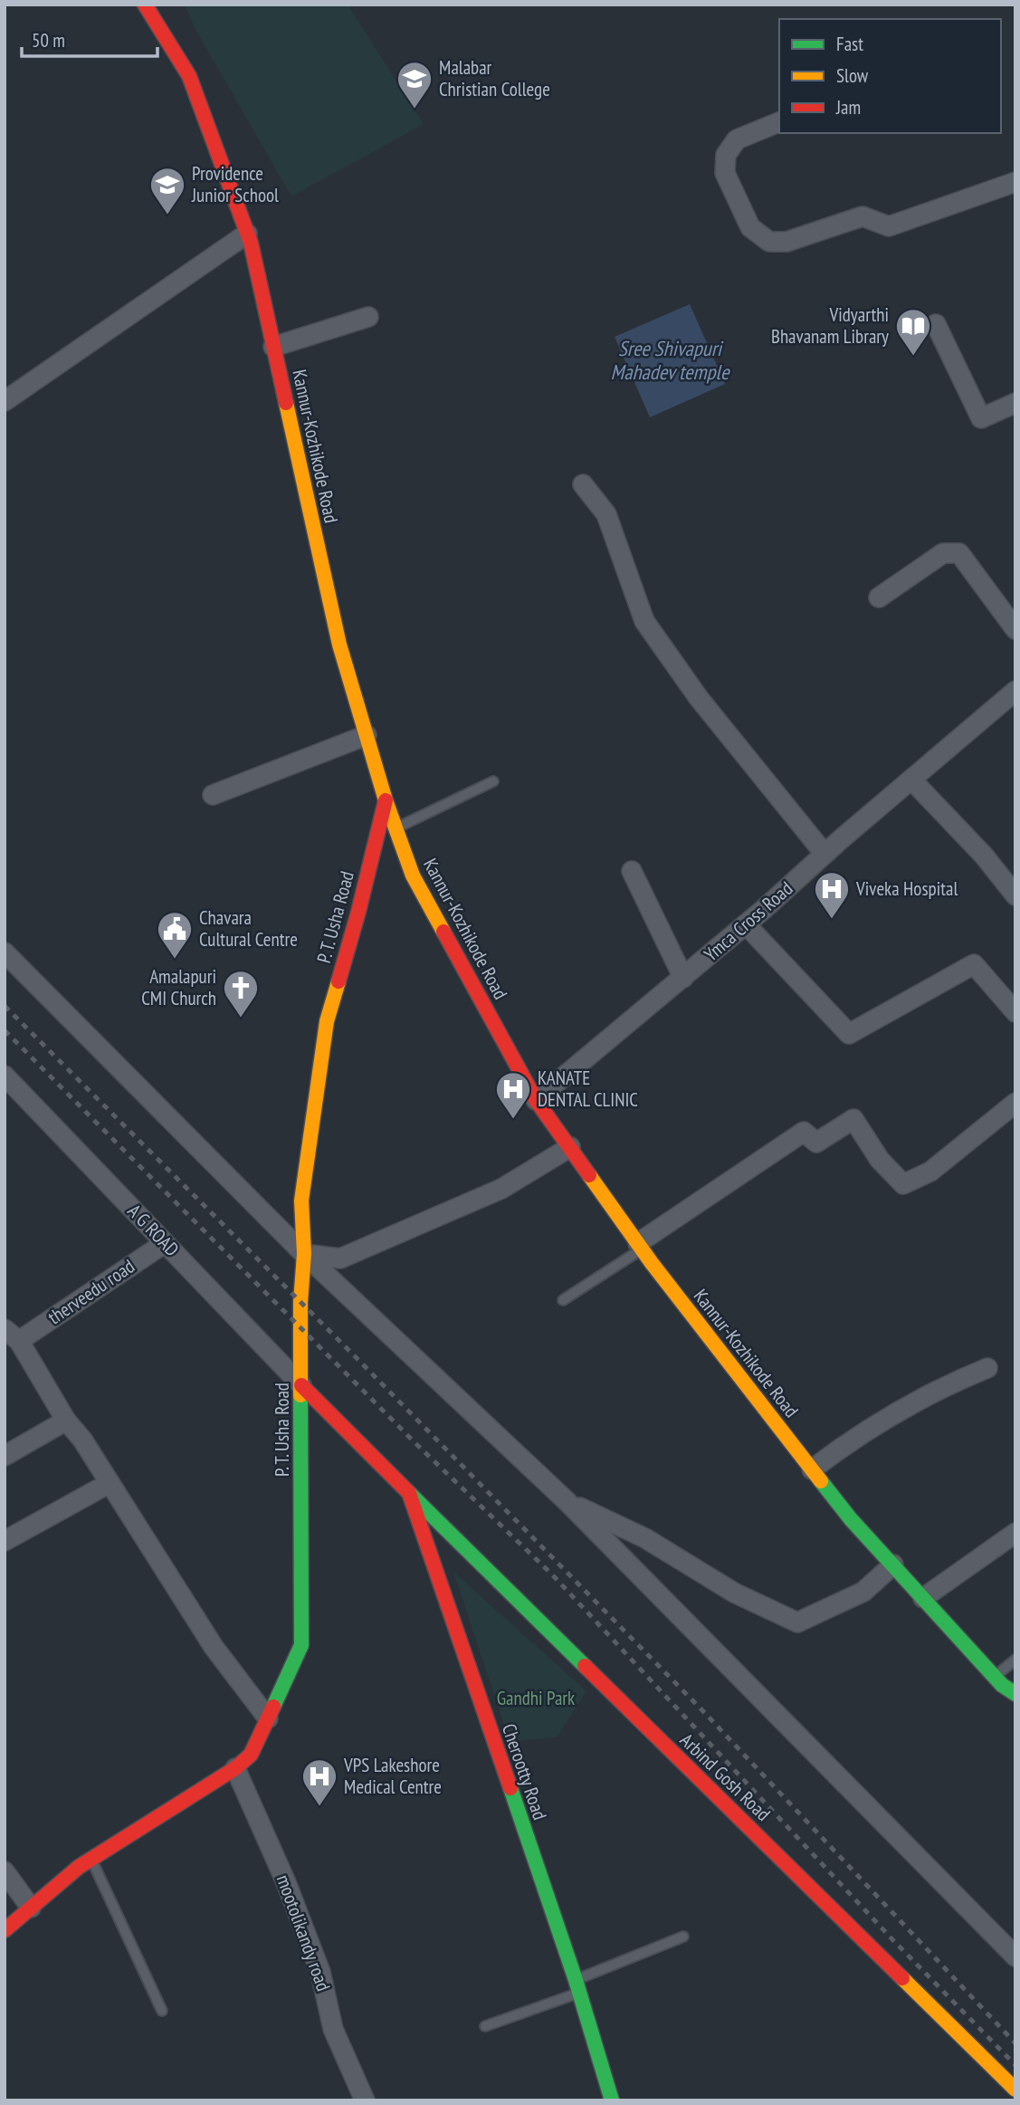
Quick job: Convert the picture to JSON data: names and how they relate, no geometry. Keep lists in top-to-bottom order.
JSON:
{
  "streets": {
    "street": [
      "Kannur-Kozhikode Road",
      "P. T. Usha Road",
      "Ymca Cross Road",
      "A G ROAD",
      "therveedu road",
      "Cherootty Road",
      "Arbind Gosh Road",
      "mootolikandy road"
    ]
  },
  "crossings": [
    ["Kannur-Kozhikode Road", "P. T. Usha Road"],
    ["Kannur-Kozhikode Road", "Ymca Cross Road"],
    ["P. T. Usha Road", "A G ROAD"],
    ["P. T. Usha Road", "Cherootty Road"],
    ["P. T. Usha Road", "mootolikandy road"],
    ["A G ROAD", "therveedu road"],
    ["A G ROAD", "Cherootty Road"],
    ["Cherootty Road", "Arbind Gosh Road"]
  ],
  "water": ["Sree Shivapuri Mahadev temple"],
  "parks": ["Gandhi Park"],
  "places": {
    "school or university": ["Malabar Christian College", "Providence Junior School"],
    "library": ["Vidyarthi Bhavanam Library"],
    "hospital": ["Viveka Hospital", "KANATE DENTAL CLINIC", "VPS Lakeshore Medical Centre"],
    "public building": ["Chavara Cultural Centre"],
    "church": ["Amalapuri CMI Church"]
  },
  "legend": ["Fast", "Slow", "Jam"],
  "scale_bar": "50 m"
}
